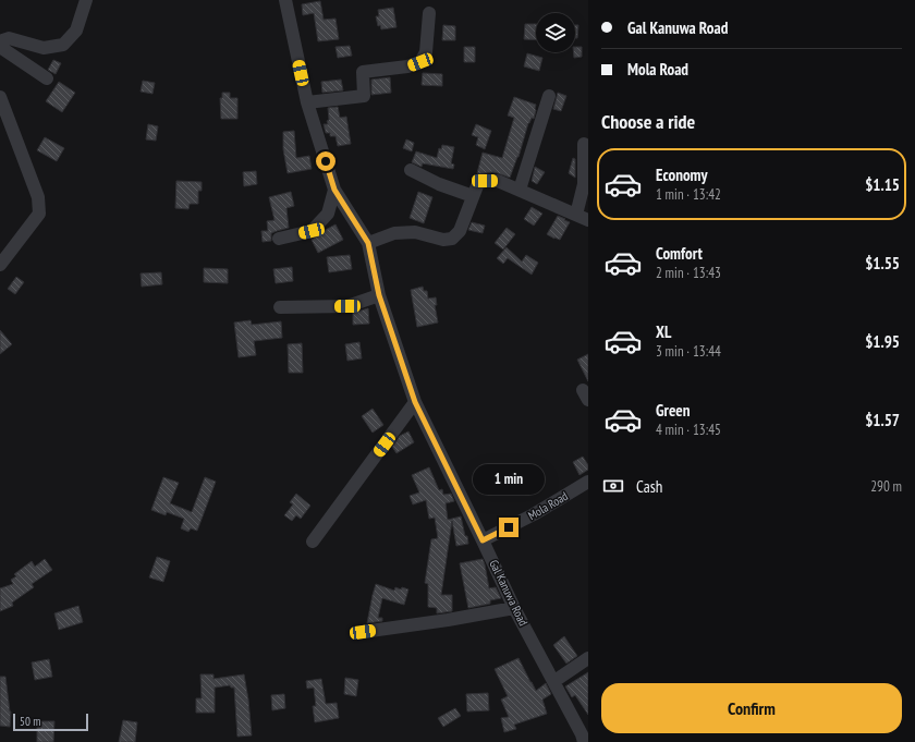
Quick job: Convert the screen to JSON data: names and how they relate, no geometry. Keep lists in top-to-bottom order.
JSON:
{
  "streets": {
    "street": ["Mola Road", "Gal Kanuwa Road"]
  },
  "crossings": [
    ["Mola Road", "Gal Kanuwa Road"]
  ],
  "scale_bar": "50 m",
  "page": {
    "banner": ["Gal Kanuwa Road", "Mola Road"],
    "heading": "Choose a ride",
    "list": [
      {
        "name": "Economy",
        "note": "1 min · 13:42",
        "value": "$1.15"
      },
      {
        "name": "Comfort",
        "note": "2 min · 13:43",
        "value": "$1.55"
      },
      {
        "name": "XL",
        "note": "3 min · 13:44",
        "value": "$1.95"
      },
      {
        "name": "Green",
        "note": "4 min · 13:45",
        "value": "$1.57"
      }
    ],
    "pay": ["Cash", "290 m"],
    "bubble": "1 min",
    "buttons": "Confirm",
    "scale": "50 m"
  }
}
